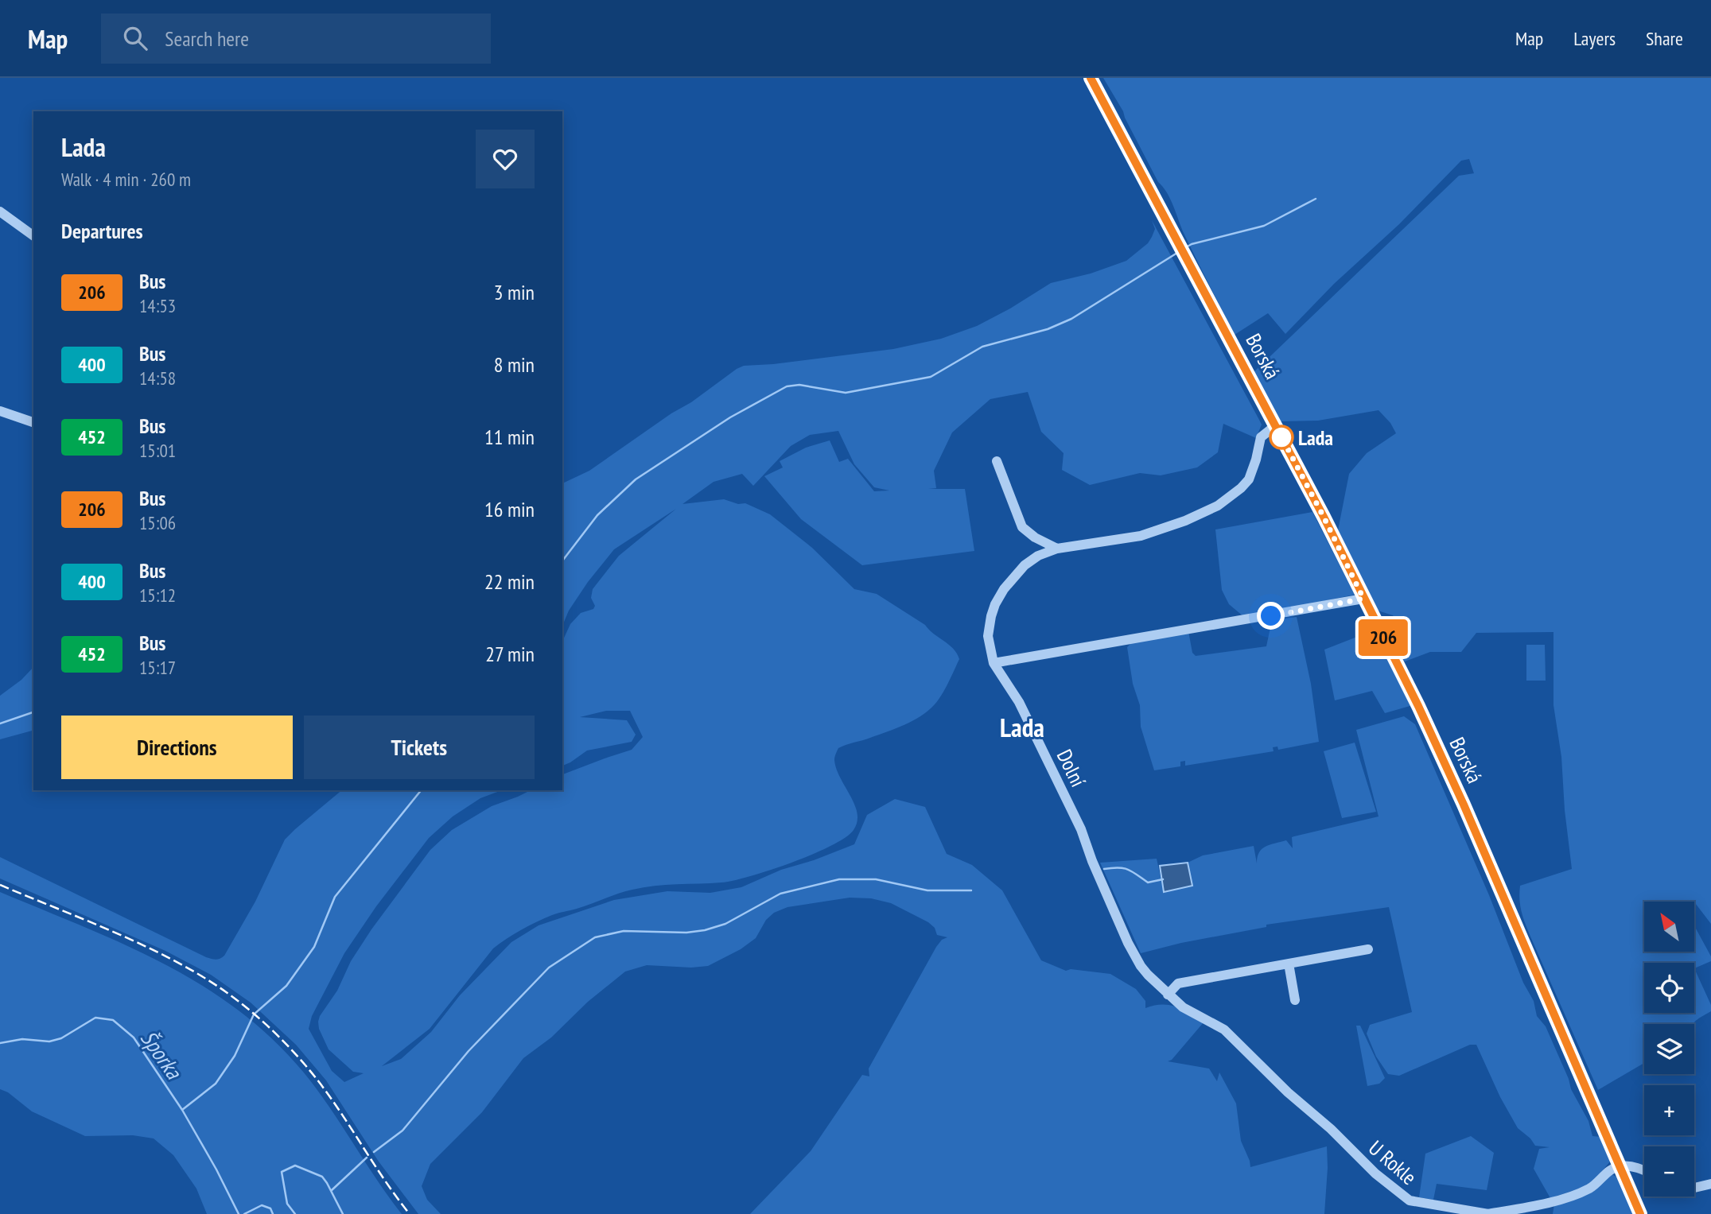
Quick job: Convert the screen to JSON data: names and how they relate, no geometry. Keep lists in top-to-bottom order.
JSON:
{
  "streets": {
    "main road": ["Borská"],
    "street": ["Dolní", "U Rokle"]
  },
  "crossings": [
    ["Borská", "Dolní"],
    ["Borská", "U Rokle"],
    ["Dolní", "U Rokle"]
  ],
  "districts": ["Lada"],
  "water": ["Šporka"],
  "places": ["Lada"],
  "lines": ["bus line 206"],
  "north": "top left",
  "page": {
    "header": "Map",
    "search": "Search here",
    "nav": ["Map", "Layers", "Share"],
    "on_map": "206",
    "heading": [
      ["Lada", "Walk · 4 min · 260 m"],
      "Departures"
    ],
    "list": [
      {
        "mark": "206",
        "name": "Bus",
        "note": "14:53",
        "value": "3 min"
      },
      {
        "mark": "400",
        "name": "Bus",
        "note": "14:58",
        "value": "8 min"
      },
      {
        "mark": "452",
        "name": "Bus",
        "note": "15:01",
        "value": "11 min"
      },
      {
        "mark": "206",
        "name": "Bus",
        "note": "15:06",
        "value": "16 min"
      },
      {
        "mark": "400",
        "name": "Bus",
        "note": "15:12",
        "value": "22 min"
      },
      {
        "mark": "452",
        "name": "Bus",
        "note": "15:17",
        "value": "27 min"
      }
    ],
    "buttons": ["Directions", "Tickets"],
    "map_buttons": ["+", "−"]
  }
}
